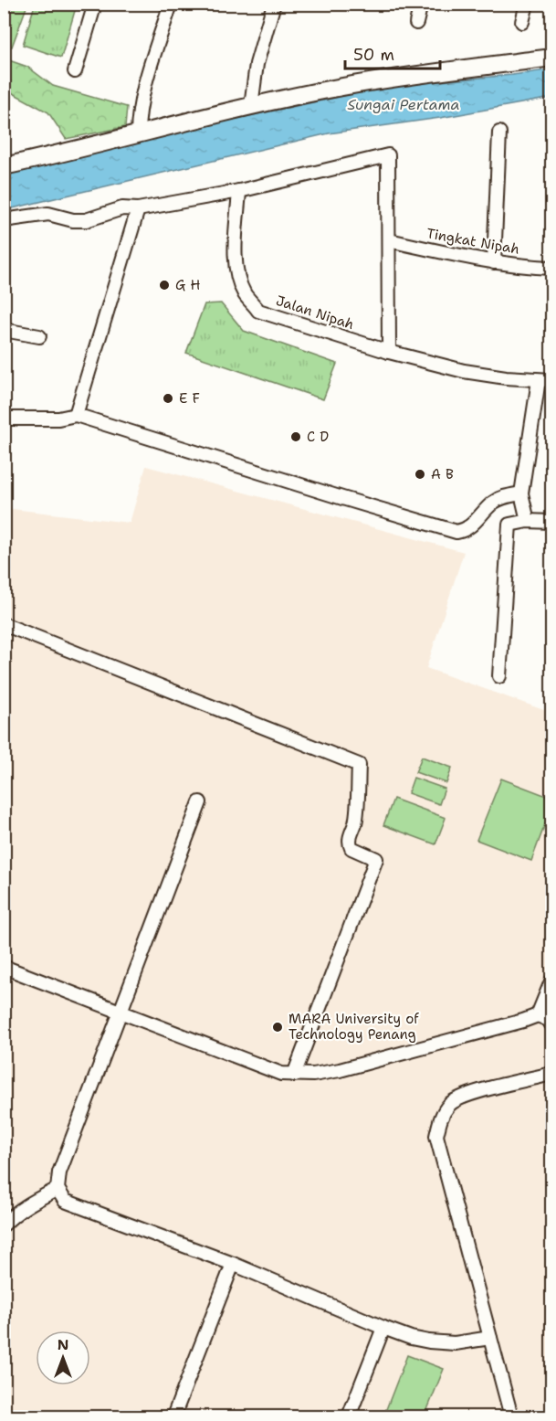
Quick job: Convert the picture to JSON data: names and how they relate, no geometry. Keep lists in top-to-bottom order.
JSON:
{
  "streets": {
    "street": ["Tingkat Nipah", "Jalan Nipah"]
  },
  "water": ["Sungai Pertama"],
  "places": [
    "G H",
    "E F",
    "C D",
    "A B",
    "MARA University of Technology Penang"
  ],
  "scale_bar": "50 m",
  "north": "top"
}
